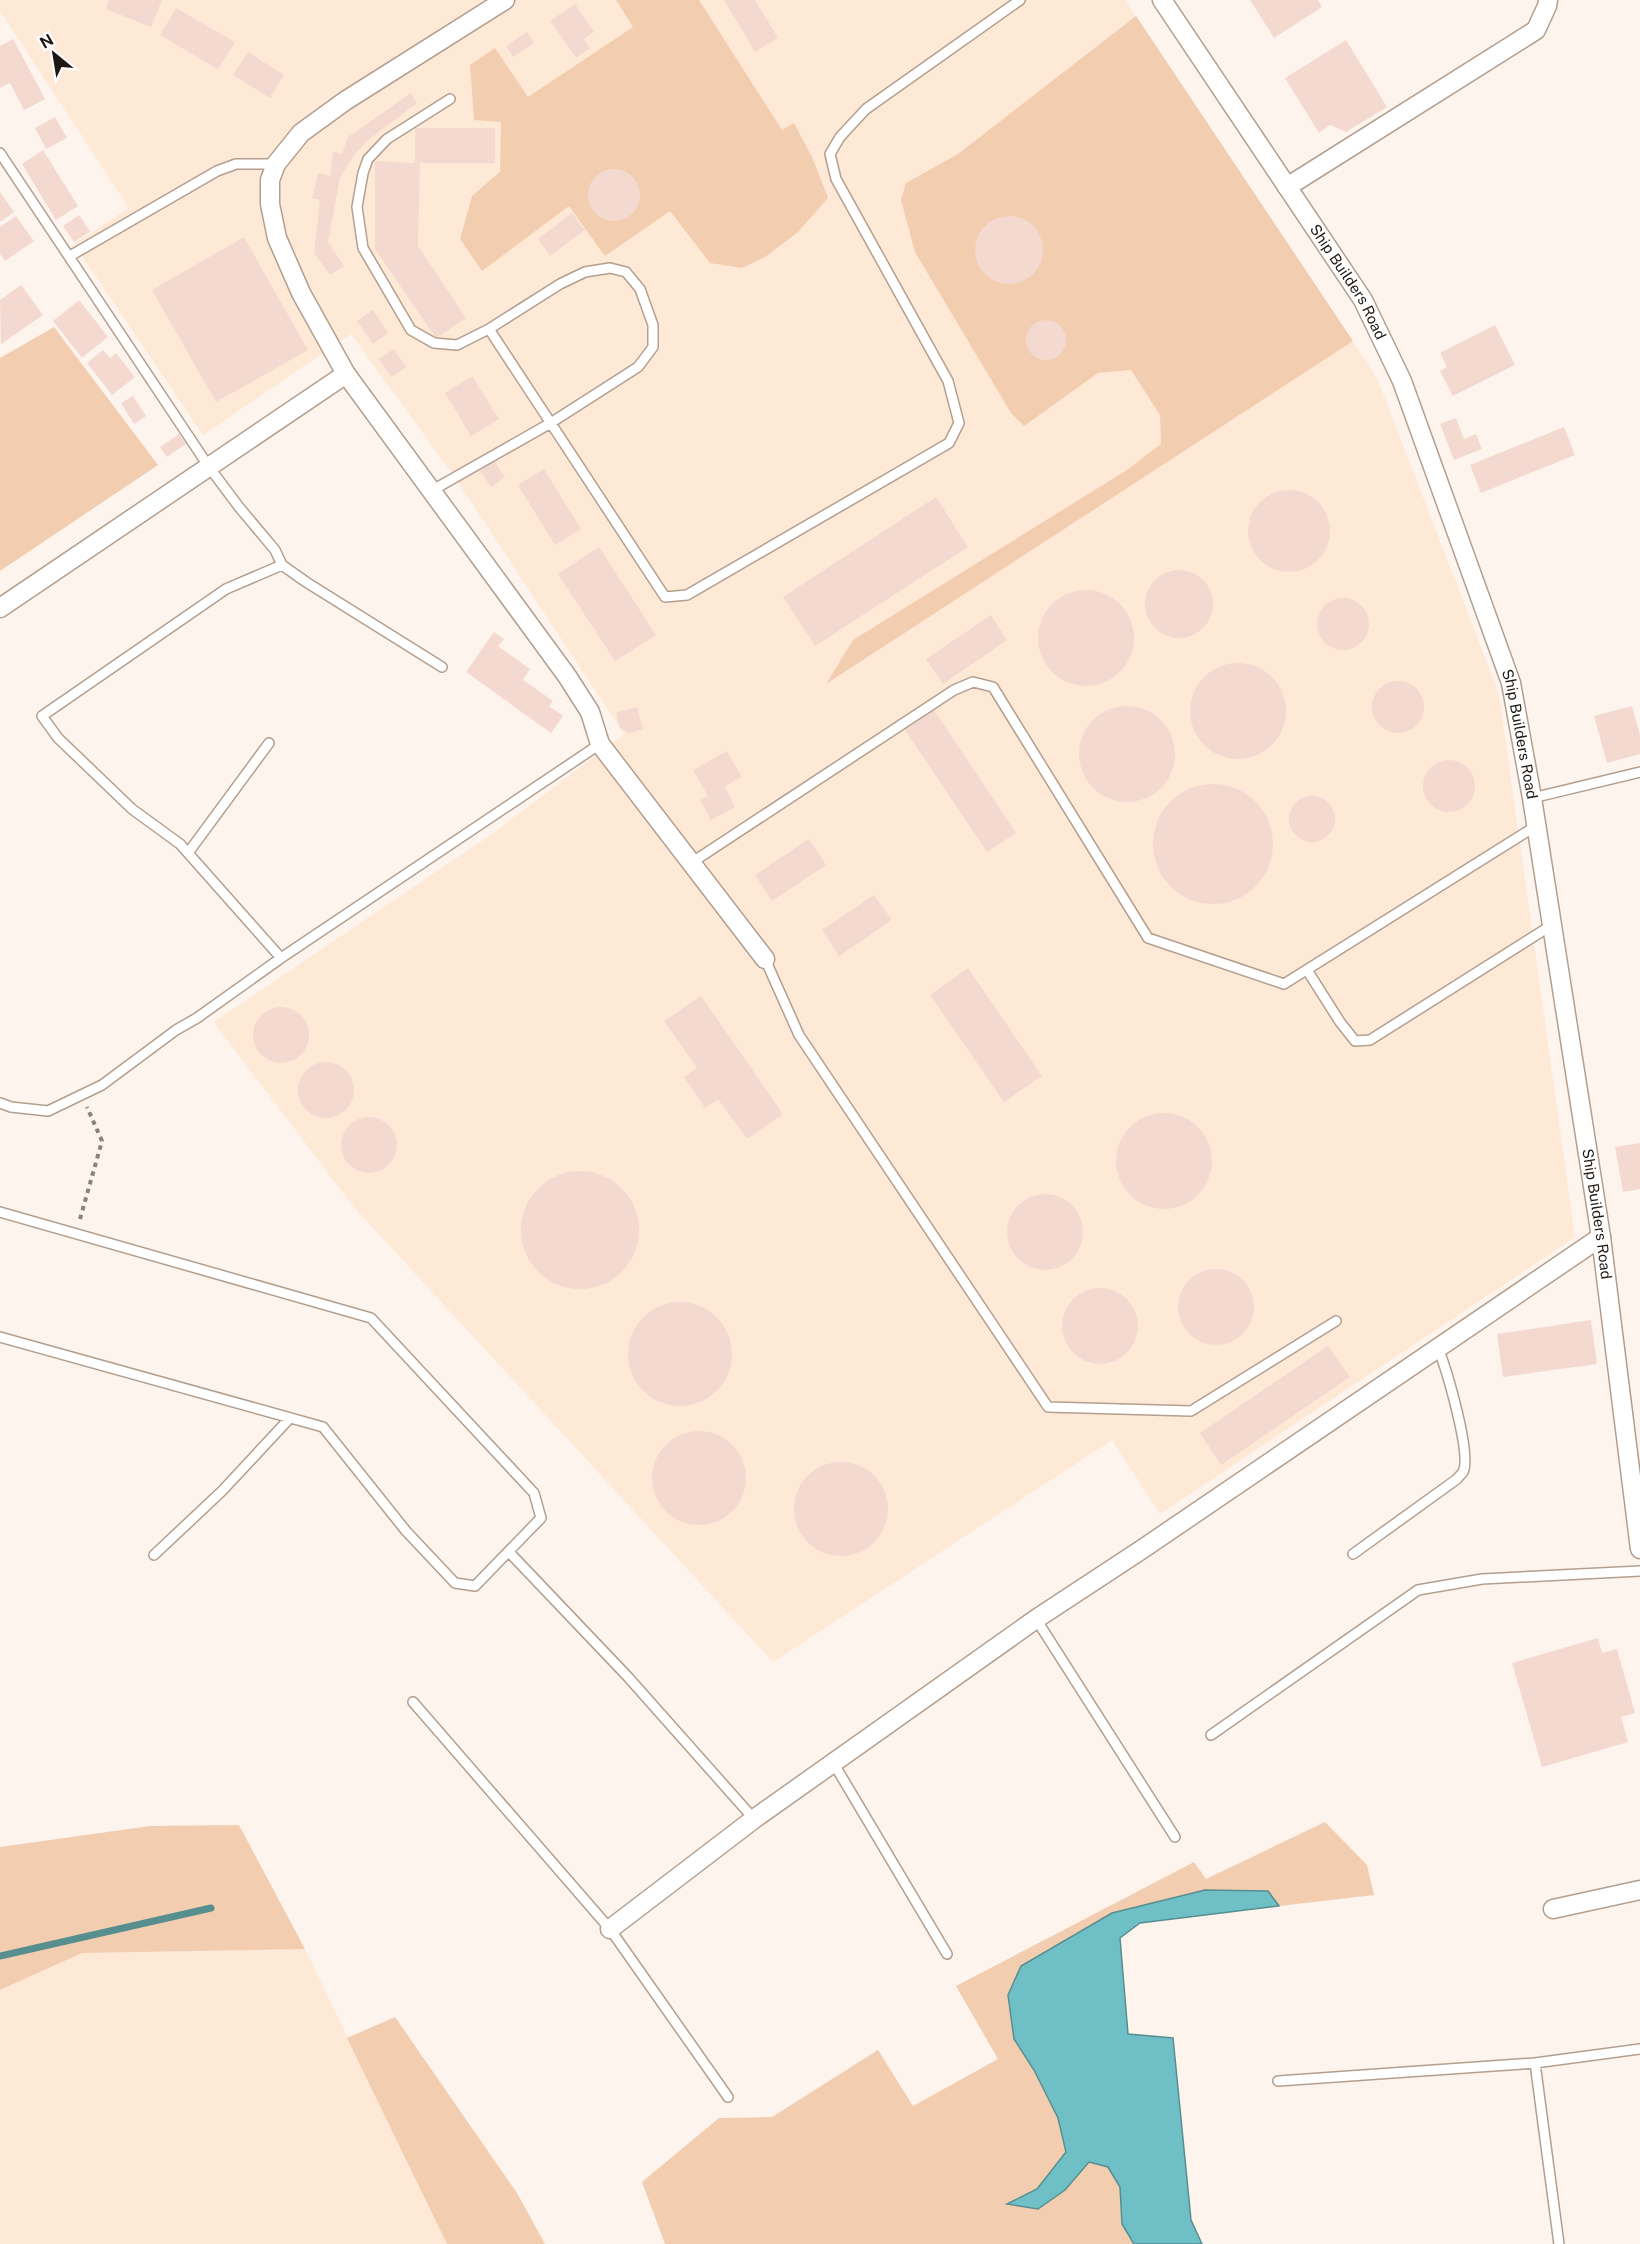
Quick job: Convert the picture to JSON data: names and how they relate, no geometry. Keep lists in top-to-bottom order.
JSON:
{
  "streets": {
    "street": ["Ship Builders Road"]
  },
  "north": "top left"
}
